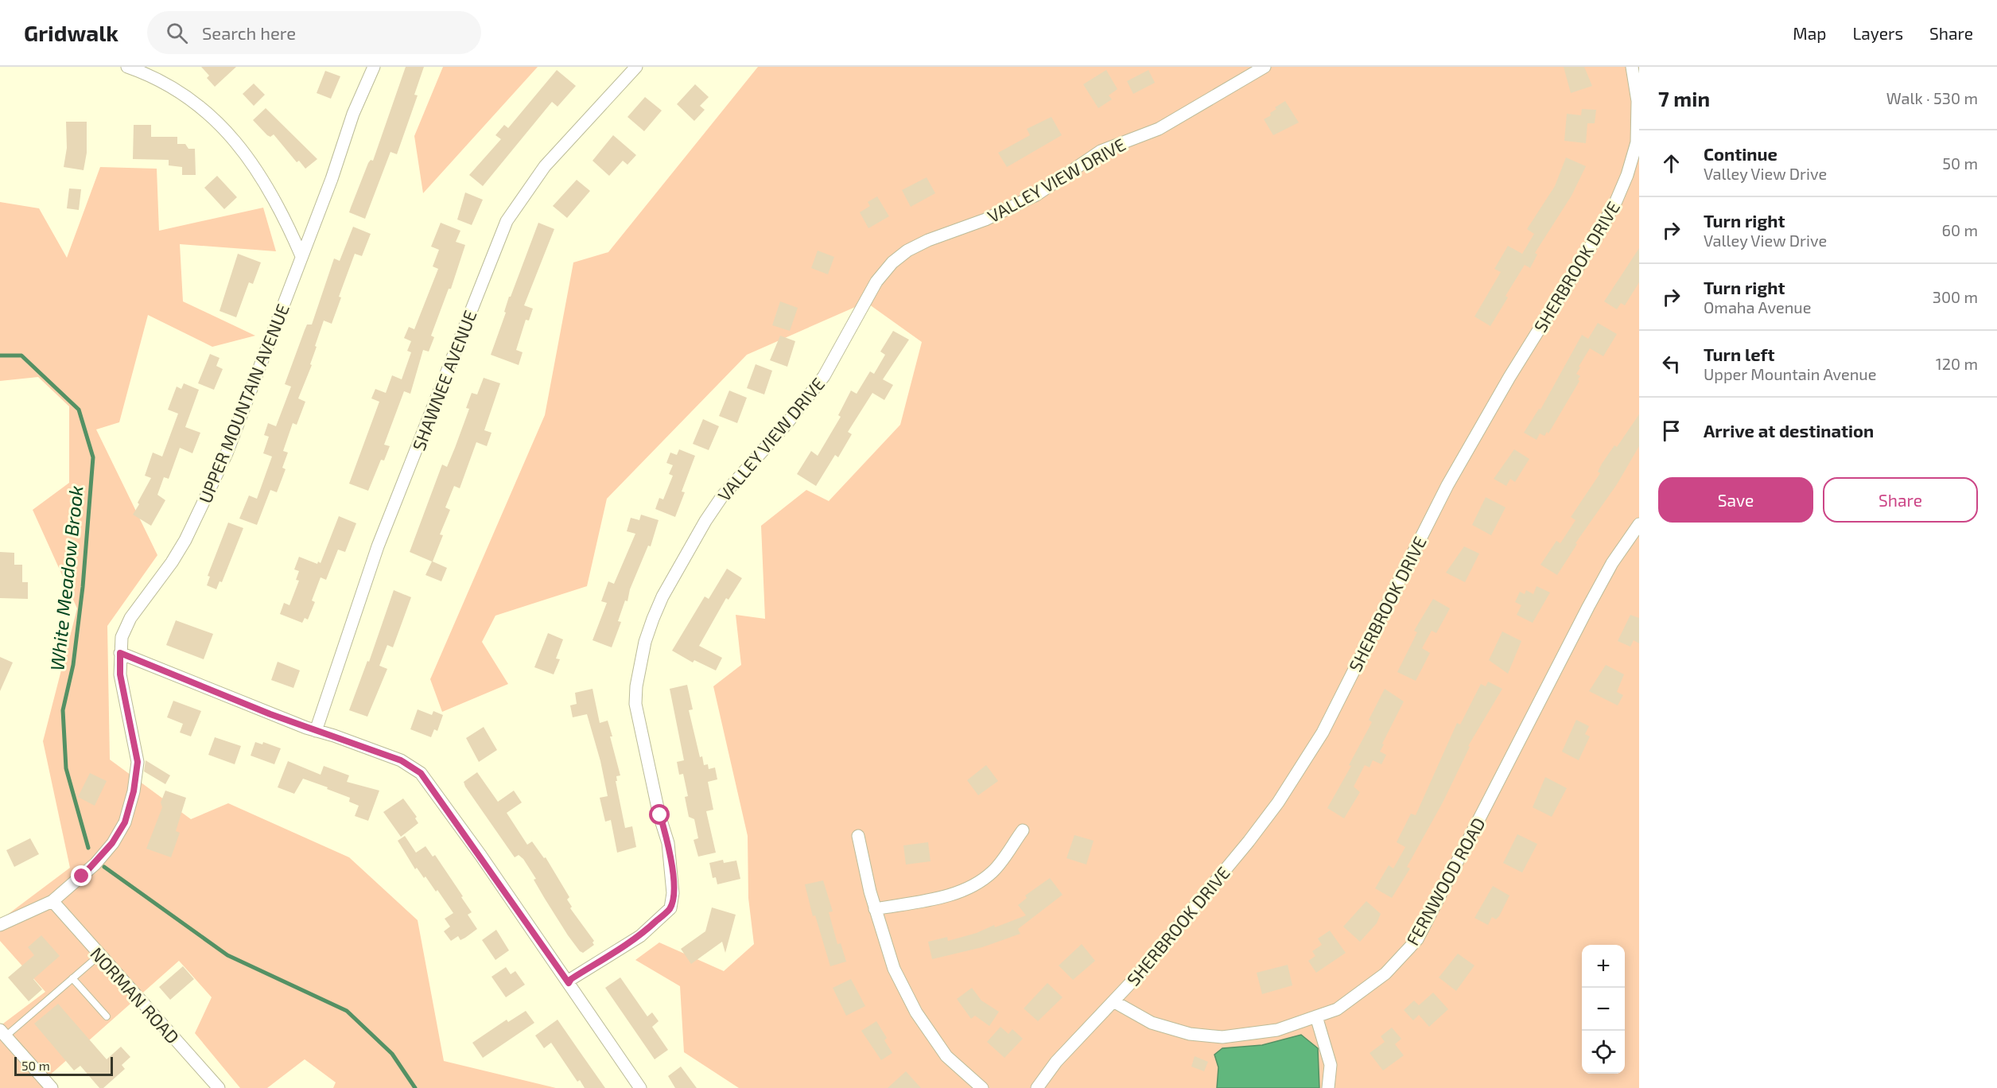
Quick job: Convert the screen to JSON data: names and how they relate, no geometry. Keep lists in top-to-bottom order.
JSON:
{
  "streets": {
    "street": [
      "VALLEY VIEW DRIVE",
      "SHERBROOK DRIVE",
      "SHAWNEE AVENUE",
      "UPPER MOUNTAIN AVENUE",
      "FERNWOOD ROAD",
      "NORMAN ROAD"
    ]
  },
  "crossings": [
    ["SHERBROOK DRIVE", "FERNWOOD ROAD"],
    ["UPPER MOUNTAIN AVENUE", "NORMAN ROAD"]
  ],
  "water": ["White Meadow Brook"],
  "scale_bar": "50 m",
  "page": {
    "header": "Gridwalk",
    "search": "Search here",
    "nav": ["Map", "Layers", "Share"],
    "heading": ["7 min", "Walk · 530 m"],
    "list": [
      ["Continue", "Valley View Drive", "50 m"],
      ["Turn right", "Valley View Drive", "60 m"],
      ["Turn right", "Omaha Avenue", "300 m"],
      ["Turn left", "Upper Mountain Avenue", "120 m"],
      "Arrive at destination"
    ],
    "buttons": ["Save", "Share"],
    "map_buttons": ["+", "−"],
    "scale": "50 m"
  }
}
